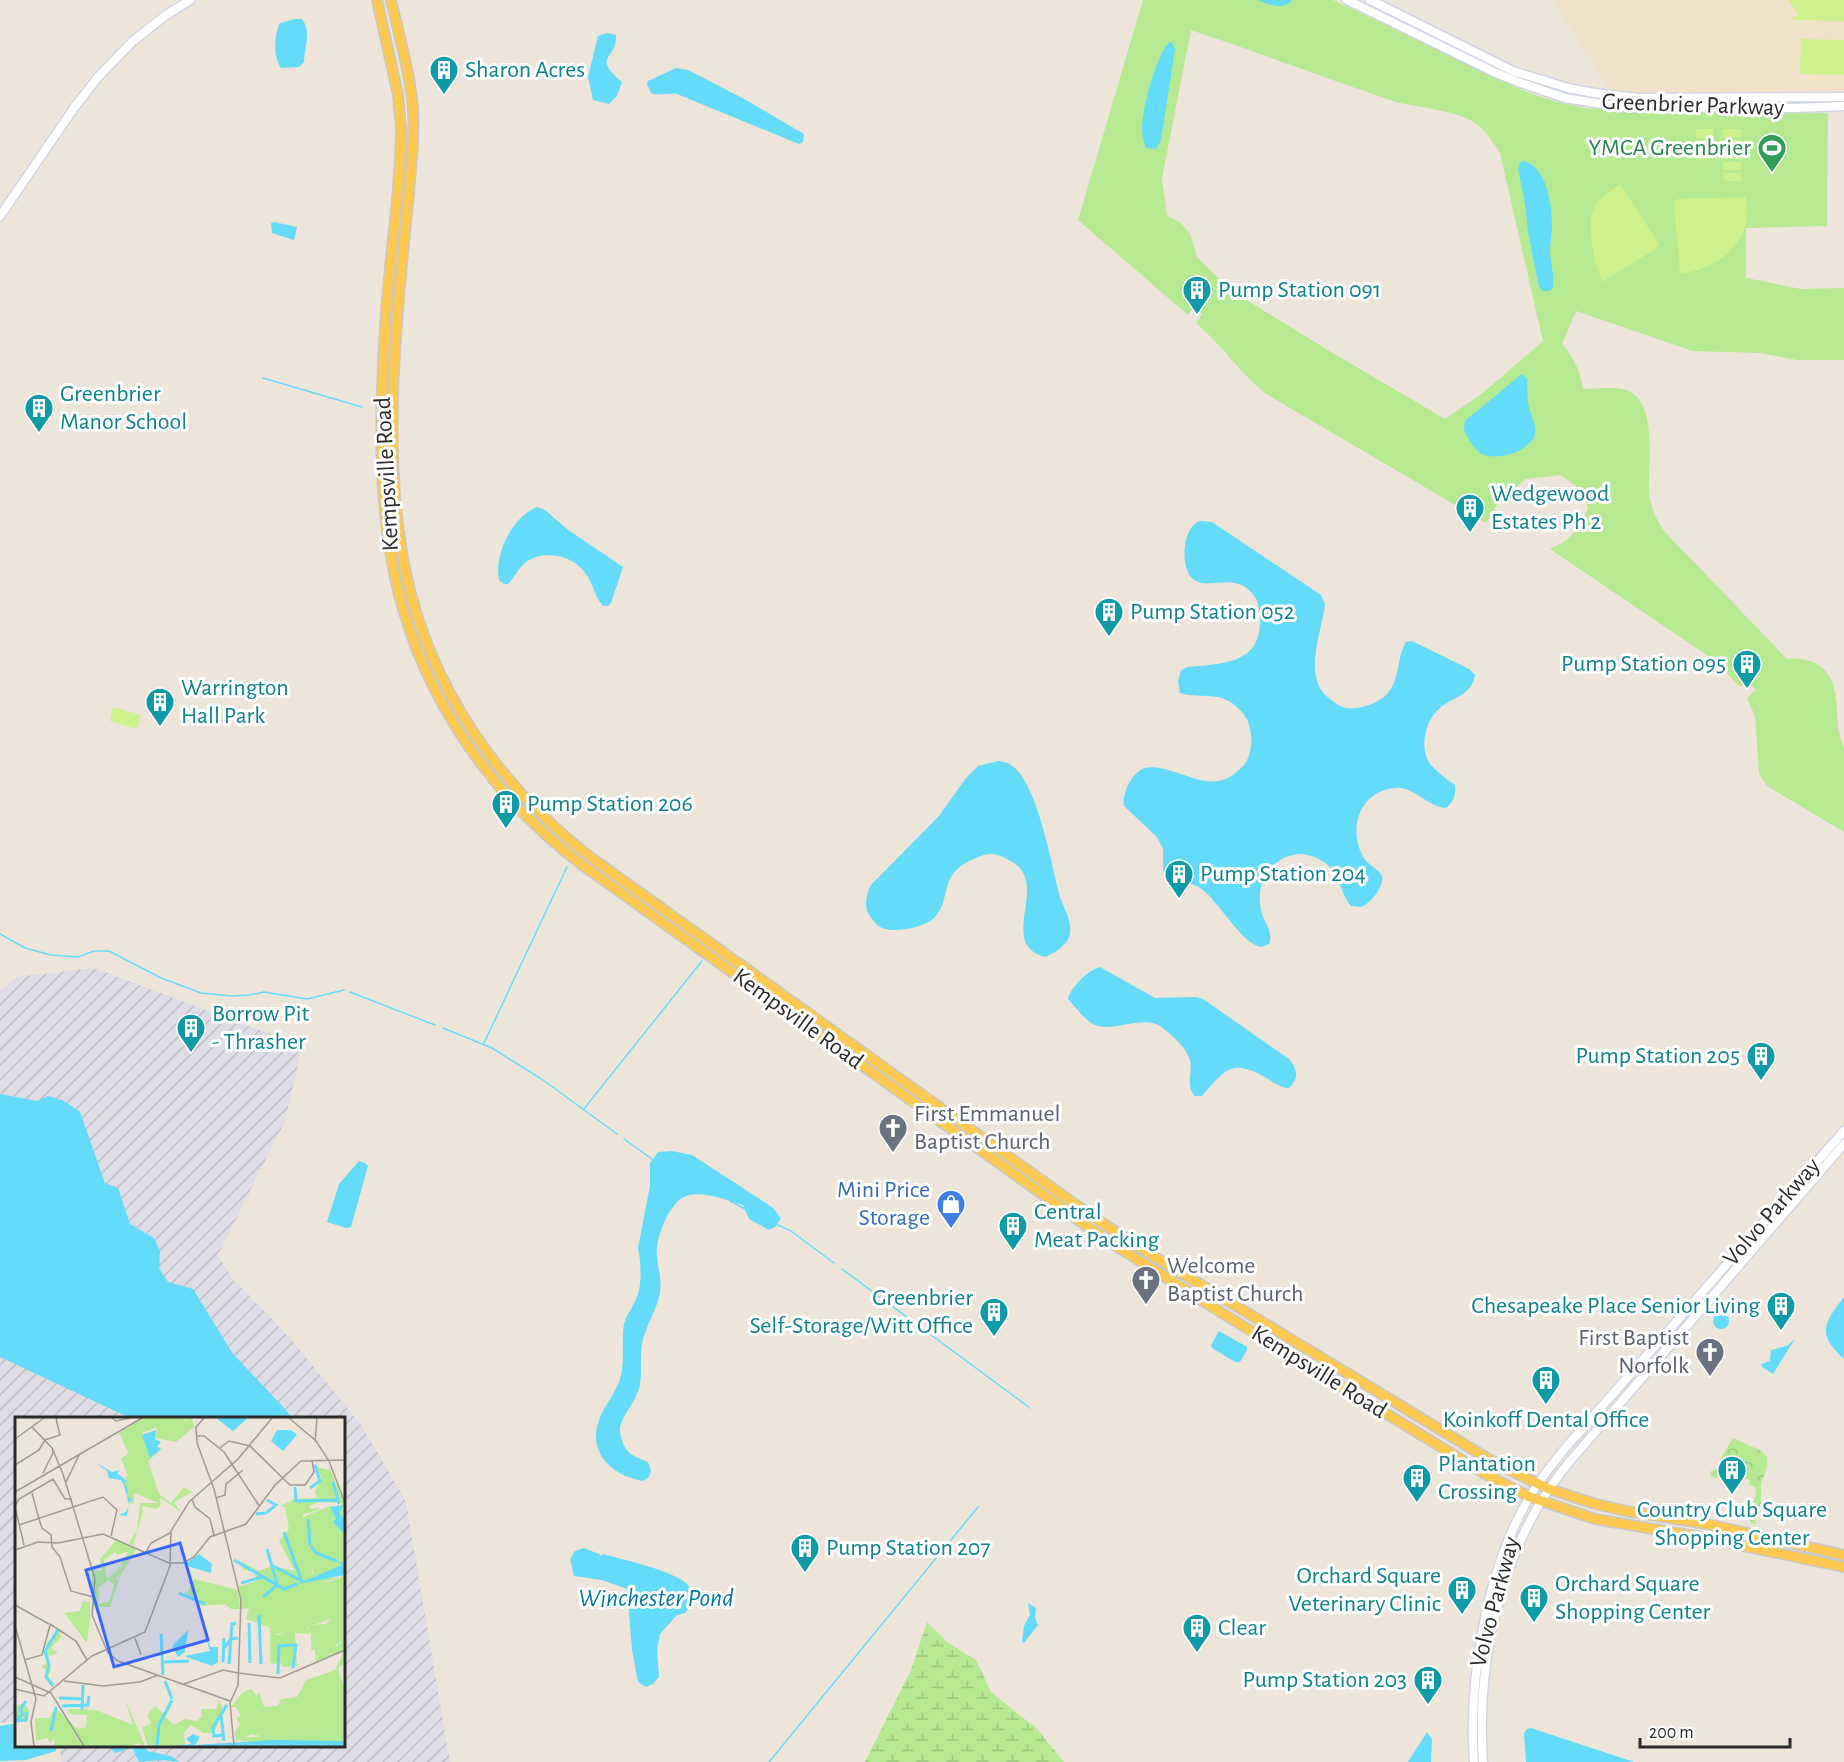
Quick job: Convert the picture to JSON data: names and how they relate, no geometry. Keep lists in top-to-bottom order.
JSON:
{
  "streets": {
    "main road": ["Greenbrier Parkway", "Kempsville Road", "Volvo Parkway"]
  },
  "crossings": [
    ["Kempsville Road", "Volvo Parkway"]
  ],
  "water": ["Winchester Pond"],
  "places": {
    "building": [
      "Sharon Acres",
      "Pump Station 091",
      "Greenbrier Manor School",
      "Wedgewood Estates Ph 2",
      "Pump Station 052",
      "Pump Station 095",
      "Warrington Hall Park",
      "Pump Station 206",
      "Pump Station 204",
      "Borrow Pit - Thrasher",
      "Pump Station 205",
      "Central Meat Packing",
      "Chesapeake Place Senior Living",
      "Greenbrier Self-Storage/Witt Office",
      "Koinkoff Dental Office",
      "Country Club Square Shopping Center",
      "Plantation Crossing",
      "Pump Station 207",
      "Orchard Square Veterinary Clinic",
      "Orchard Square Shopping Center",
      "Clear",
      "Pump Station 203"
    ],
    "sports": ["YMCA Greenbrier"],
    "church": ["First Emmanuel Baptist Church", "Welcome Baptist Church", "First Baptist Norfolk"],
    "shop": ["Mini Price Storage"]
  },
  "scale_bar": "200 m"
}
